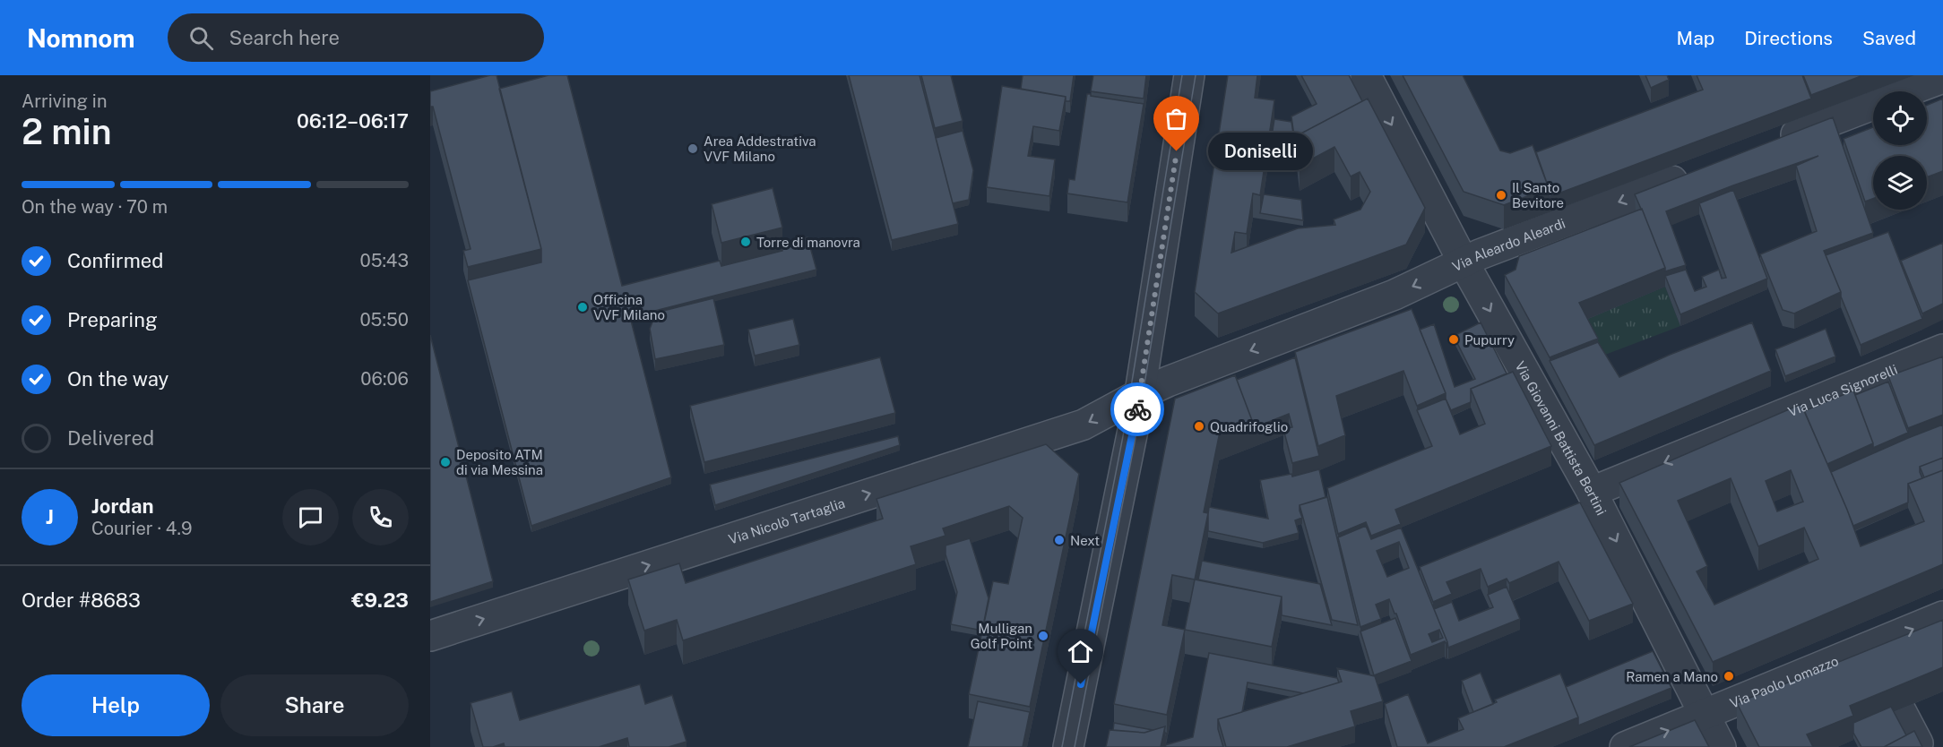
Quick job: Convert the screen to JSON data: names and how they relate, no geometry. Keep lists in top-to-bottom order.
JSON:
{
  "streets": {
    "street": [
      "Via Aleardo Aleardi",
      "Via Luca Signorelli",
      "Via Giovanni Battista Bertini",
      "Via Nicolò Tartaglia",
      "Via Paolo Lomazzo"
    ]
  },
  "crossings": [
    ["Via Aleardo Aleardi", "Via Giovanni Battista Bertini"],
    ["Via Aleardo Aleardi", "Via Nicolò Tartaglia"],
    ["Via Luca Signorelli", "Via Giovanni Battista Bertini"],
    ["Via Giovanni Battista Bertini", "Via Paolo Lomazzo"]
  ],
  "one_way": [
    "Via Aleardo Aleardi",
    "Via Luca Signorelli",
    "Via Giovanni Battista Bertini",
    "Via Paolo Lomazzo"
  ],
  "places": [
    "Area Addestrativa VVF Milano",
    "Doniselli",
    "Il Santo Bevitore",
    "Torre di manovra",
    "Officina VVF Milano",
    "Pupurry",
    "Quadrifoglio",
    "Deposito ATM di via Messina",
    "Next",
    "Mulligan Golf Point",
    "Ramen a Mano"
  ],
  "page": {
    "header": "Nomnom",
    "search": "Search here",
    "nav": ["Map", "Directions", "Saved"],
    "heading": ["2 min", "Arriving in", "06:12–06:17"],
    "panel": [
      "Jordan",
      "Courier · 4.9",
      "Order #8683",
      "€9.23"
    ],
    "bubble": "Doniselli",
    "bar": "On the way · 70 m",
    "list": [
      ["Confirmed", "05:43"],
      ["Preparing", "05:50"],
      ["On the way", "06:06"],
      "Delivered"
    ],
    "round": "J",
    "buttons": ["Help", "Share"]
  }
}
